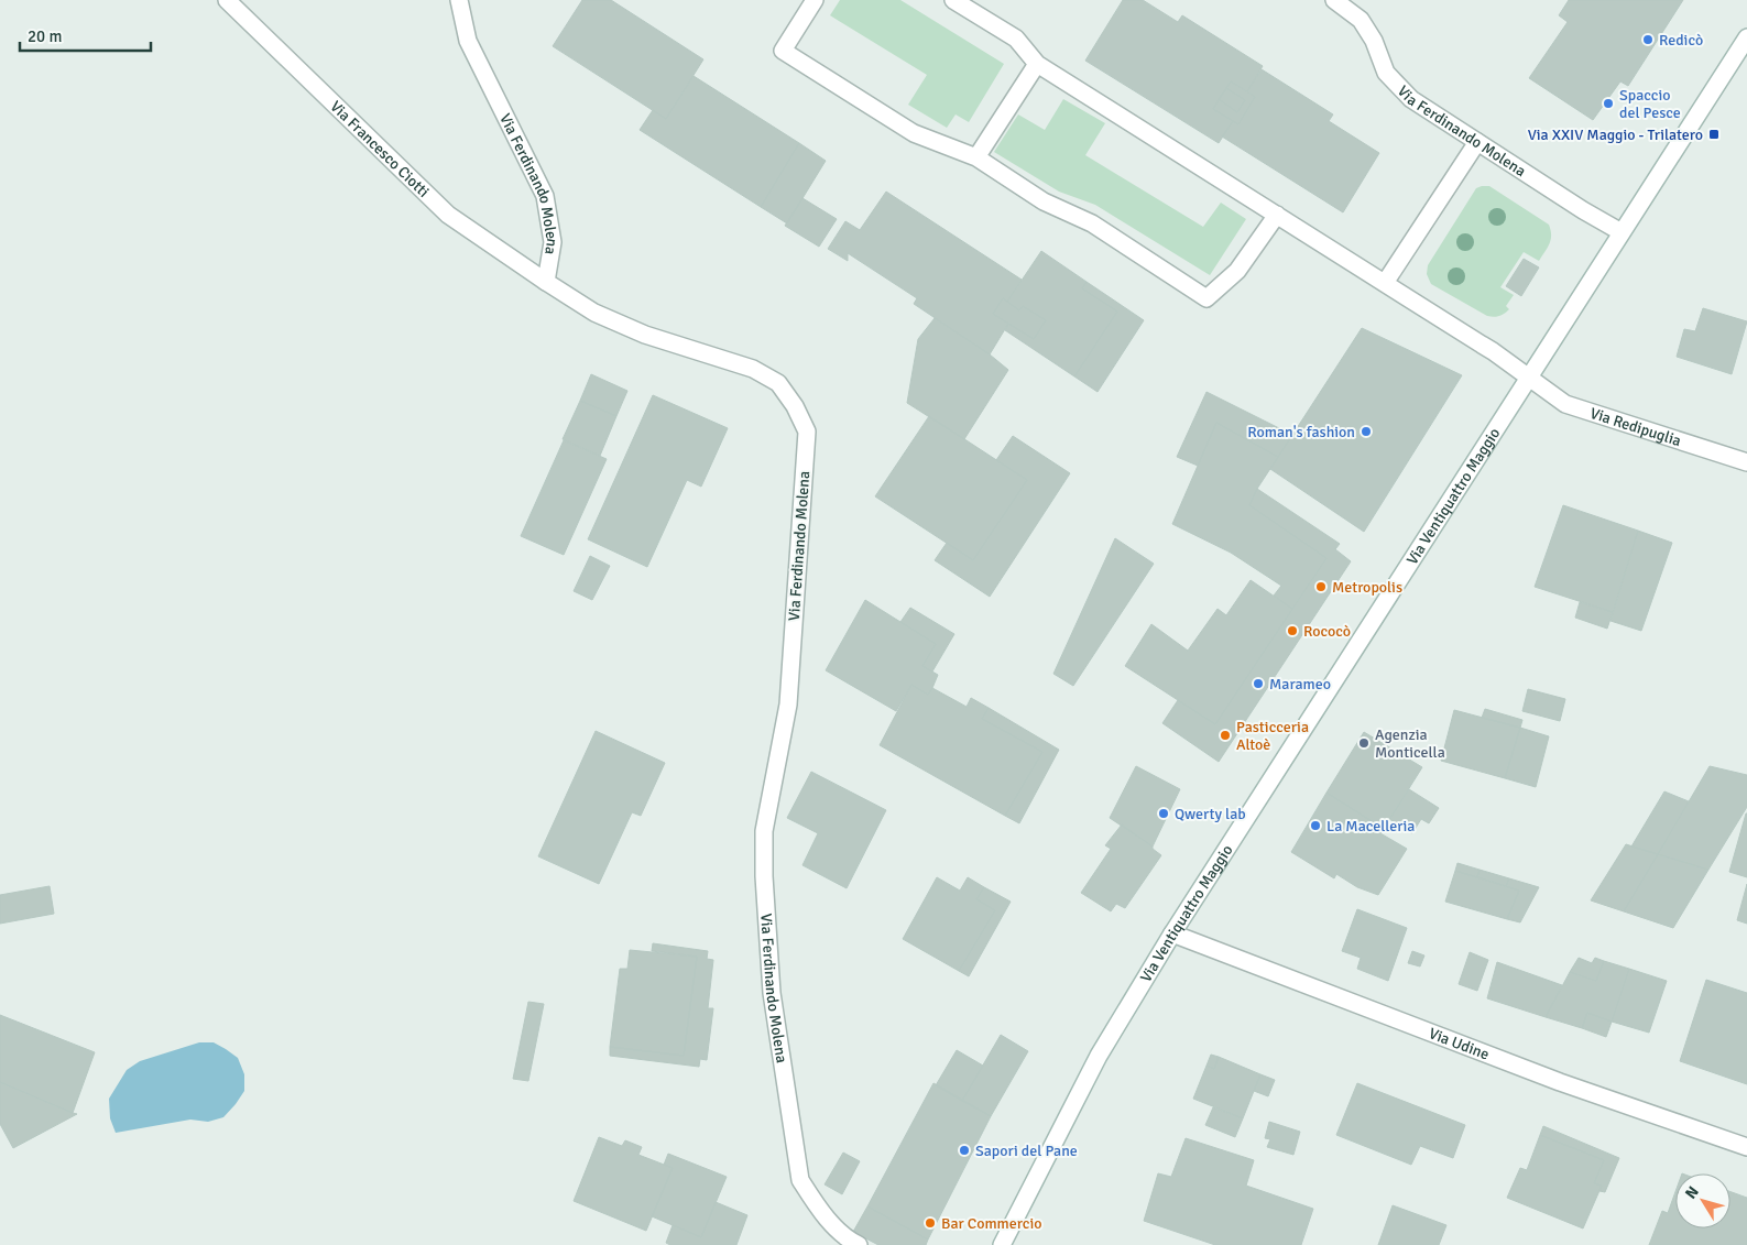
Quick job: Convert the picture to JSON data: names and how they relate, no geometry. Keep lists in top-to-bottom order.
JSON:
{
  "streets": {
    "street": [
      "Via Ferdinando Molena",
      "Via Francesco Ciotti",
      "Via Redipuglia",
      "Via Ventiquattro Maggio",
      "Via Udine"
    ]
  },
  "crossings": [
    ["Via Ferdinando Molena", "Via Francesco Ciotti"],
    ["Via Ferdinando Molena", "Via Ventiquattro Maggio"],
    ["Via Redipuglia", "Via Ventiquattro Maggio"],
    ["Via Ventiquattro Maggio", "Via Udine"]
  ],
  "places": {
    "other": [
      "Redicò",
      "Spaccio del Pesce",
      "Roman's fashion",
      "Metropolis",
      "Rococò",
      "Marameo",
      "Pasticceria Altoè",
      "Agenzia Monticella",
      "Qwerty lab",
      "La Macelleria",
      "Sapori del Pane",
      "Bar Commercio"
    ],
    "transit": ["Via XXIV Maggio - Trilatero"]
  },
  "scale_bar": "20 m",
  "north": "top left"
}
